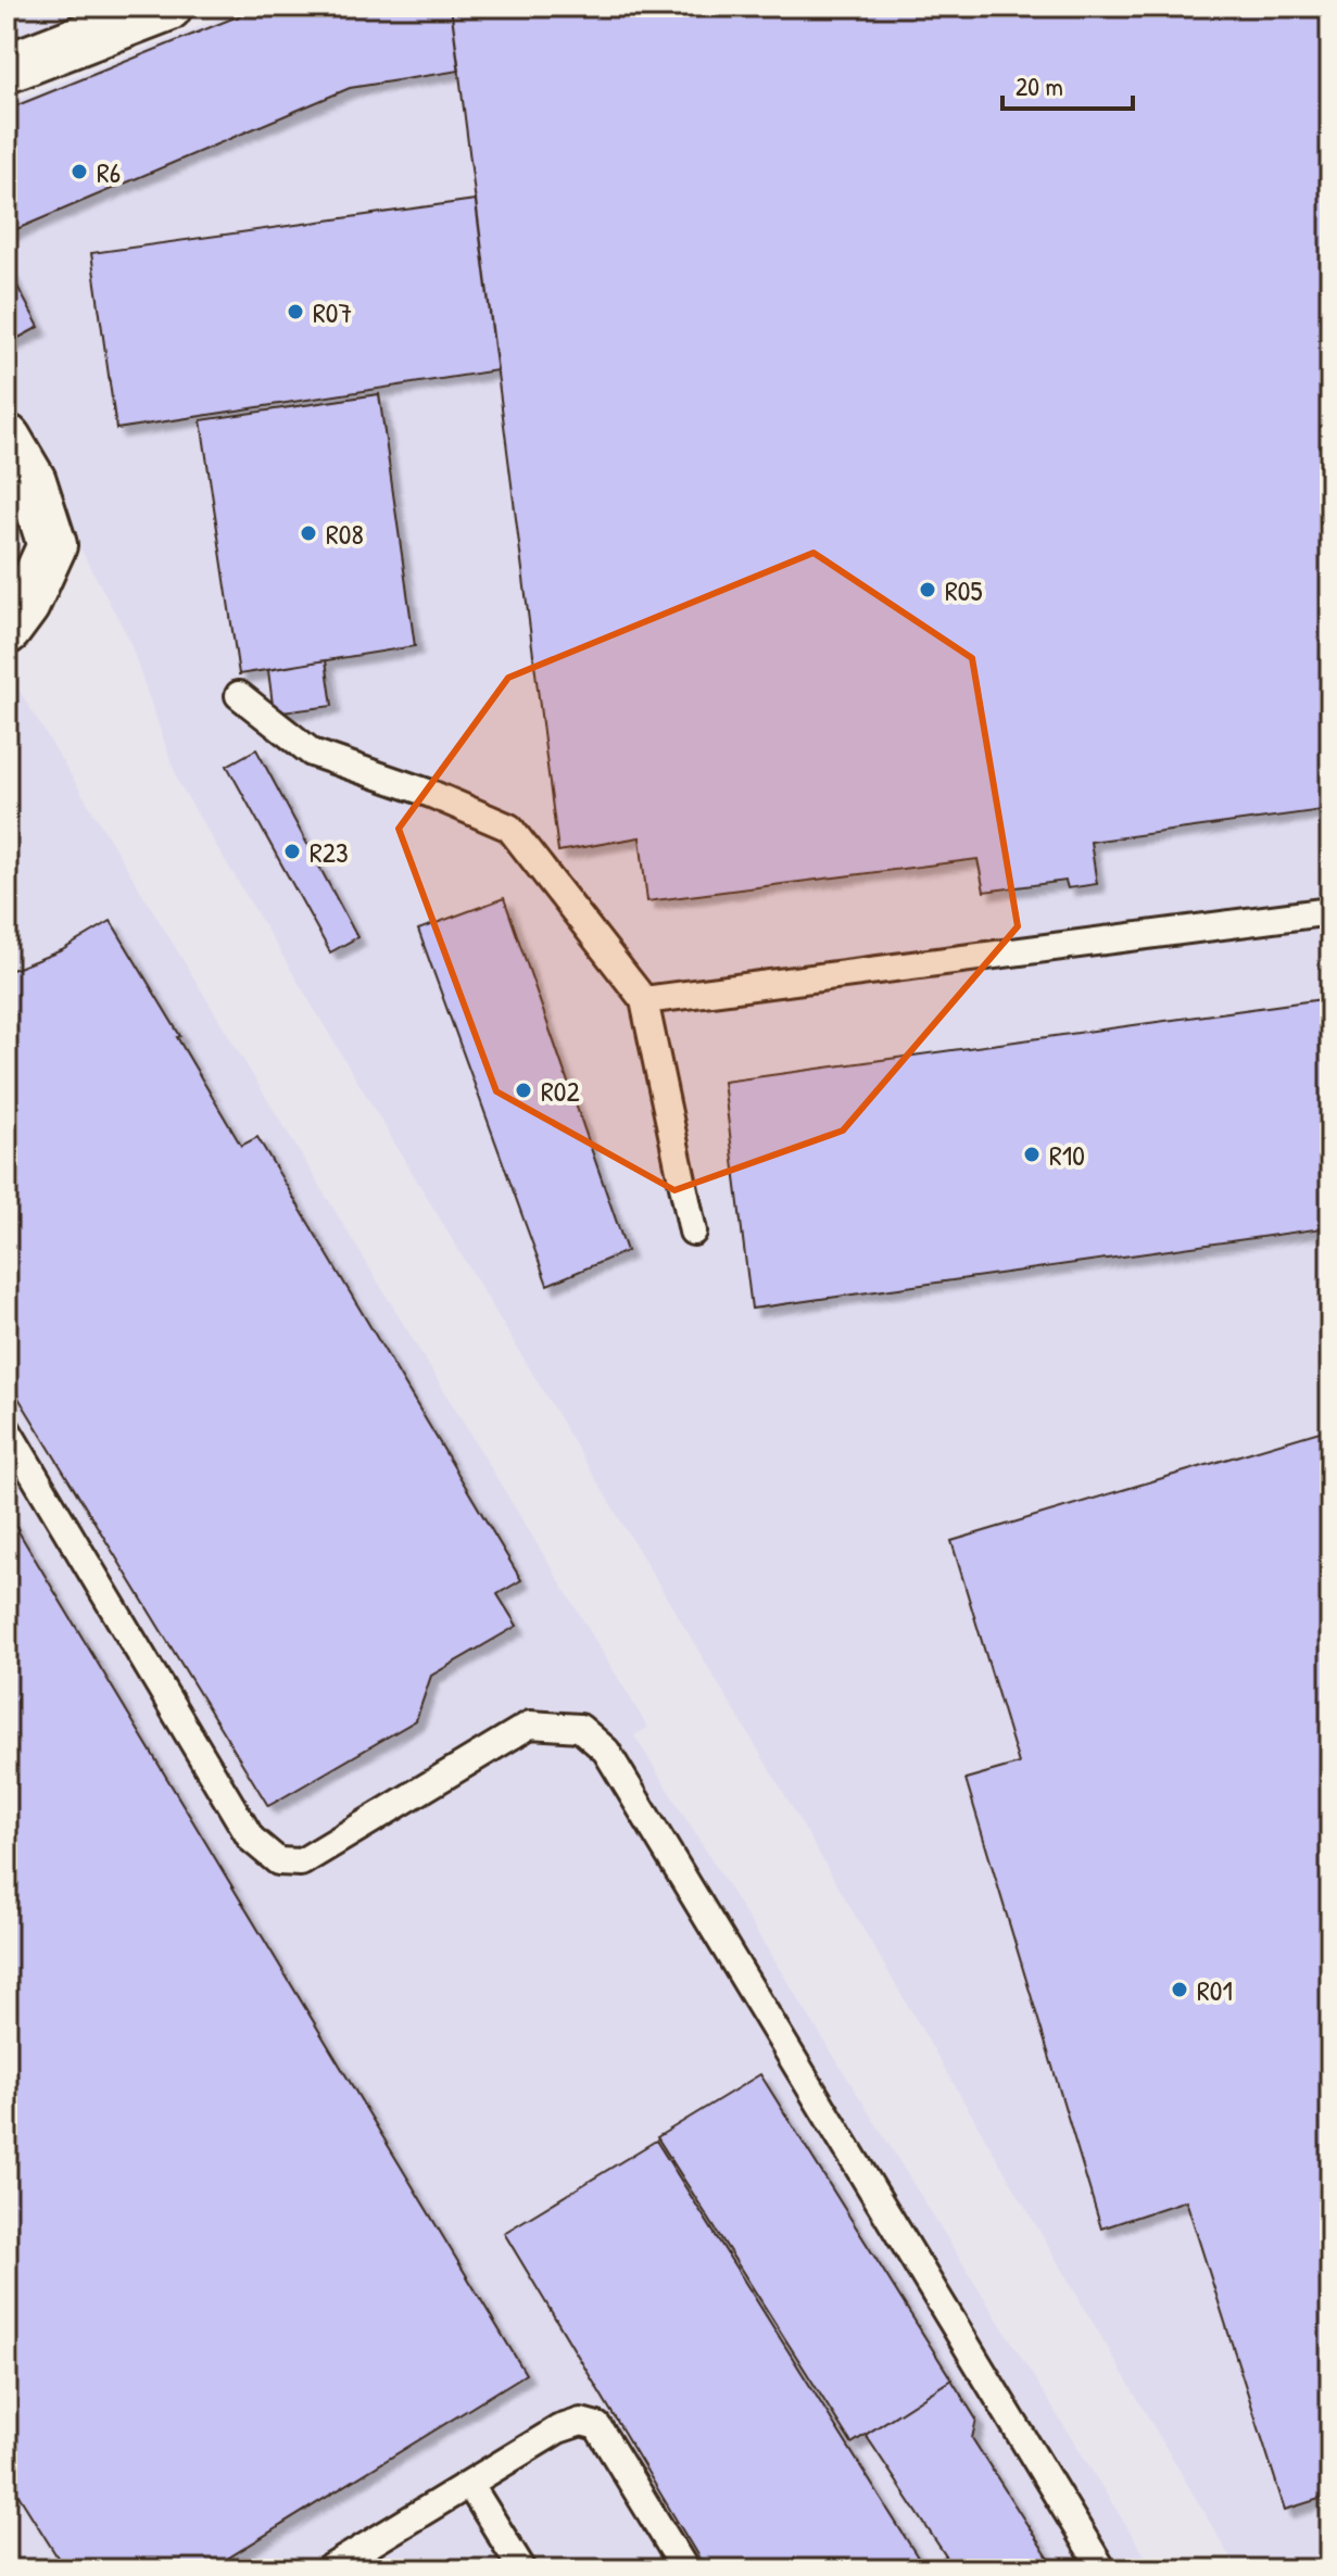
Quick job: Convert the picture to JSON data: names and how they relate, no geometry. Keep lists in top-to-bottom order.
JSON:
{
  "places": [
    "R6",
    "R07",
    "R08",
    "R05",
    "R23",
    "R02",
    "R10",
    "R01"
  ],
  "scale_bar": "20 m"
}
